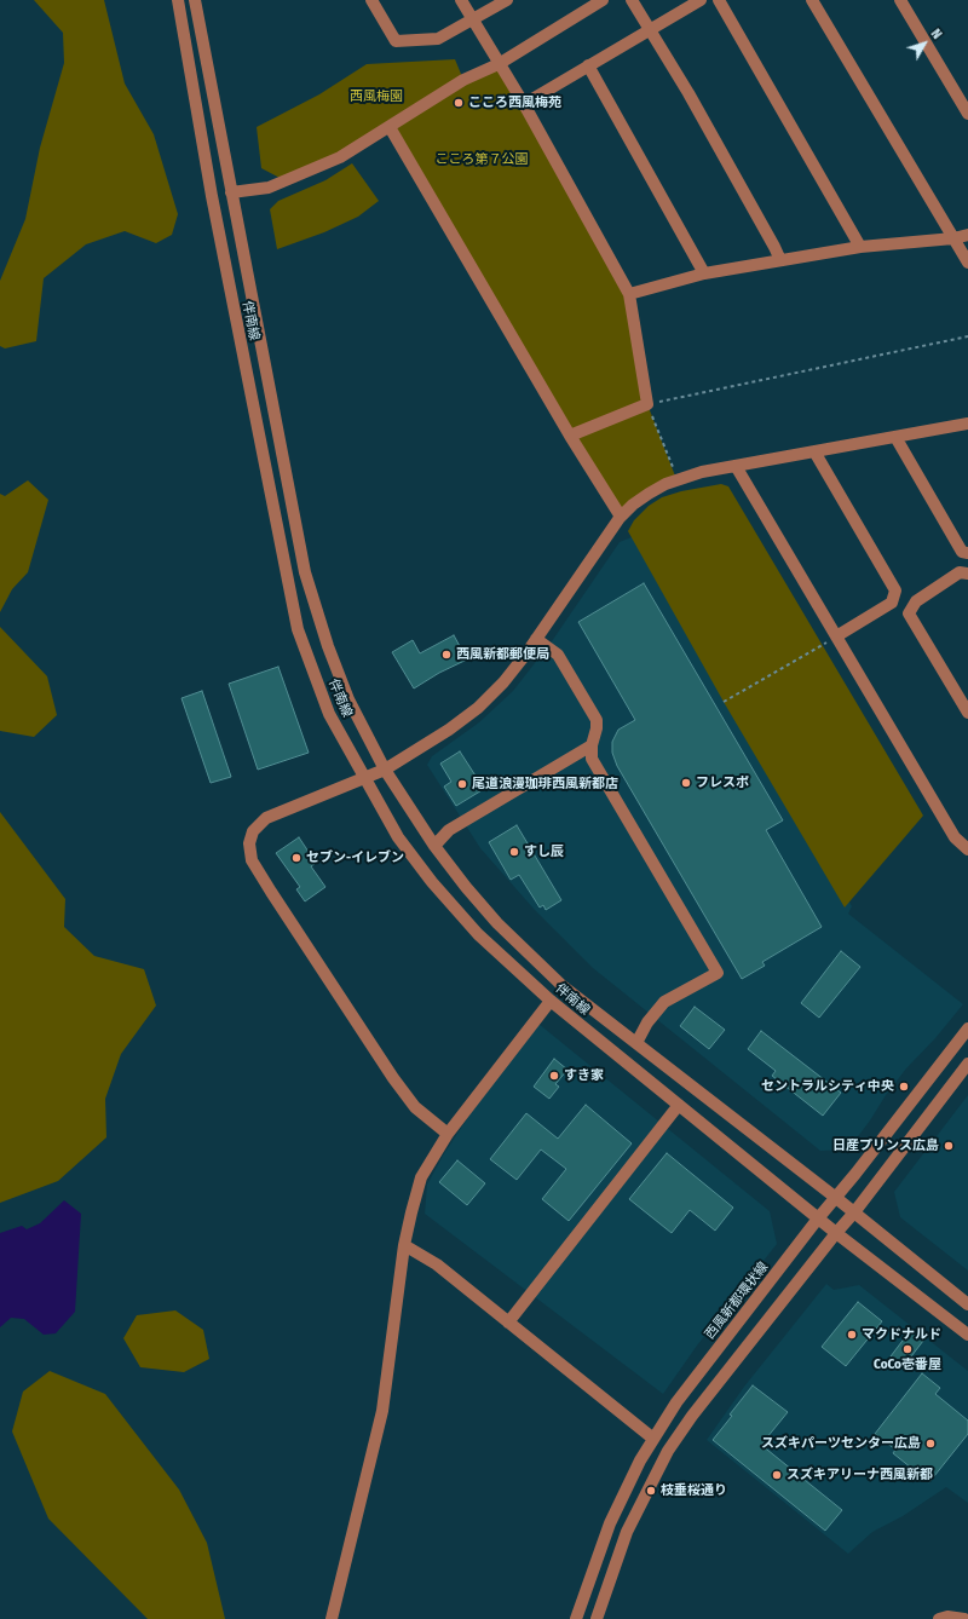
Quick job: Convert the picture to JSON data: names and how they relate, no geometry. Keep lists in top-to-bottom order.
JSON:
{
  "streets": {
    "street": ["伴南線", "西風新都環状線"]
  },
  "crossings": [
    ["伴南線", "西風新都環状線"]
  ],
  "parks": ["西風梅園", "こころ第７公園"],
  "places": [
    "こころ西風梅苑",
    "西風新都郵便局",
    "フレスポ",
    "尾道浪漫珈琲西風新都店",
    "すし辰",
    "セブン-イレブン",
    "すき家",
    "セントラルシティ中央",
    "日産プリンス広島",
    "マクドナルド",
    "CoCo壱番屋",
    "スズキパーツセンター広島",
    "スズキアリーナ西風新都",
    "枝垂桜通り"
  ],
  "north": "top right"
}
